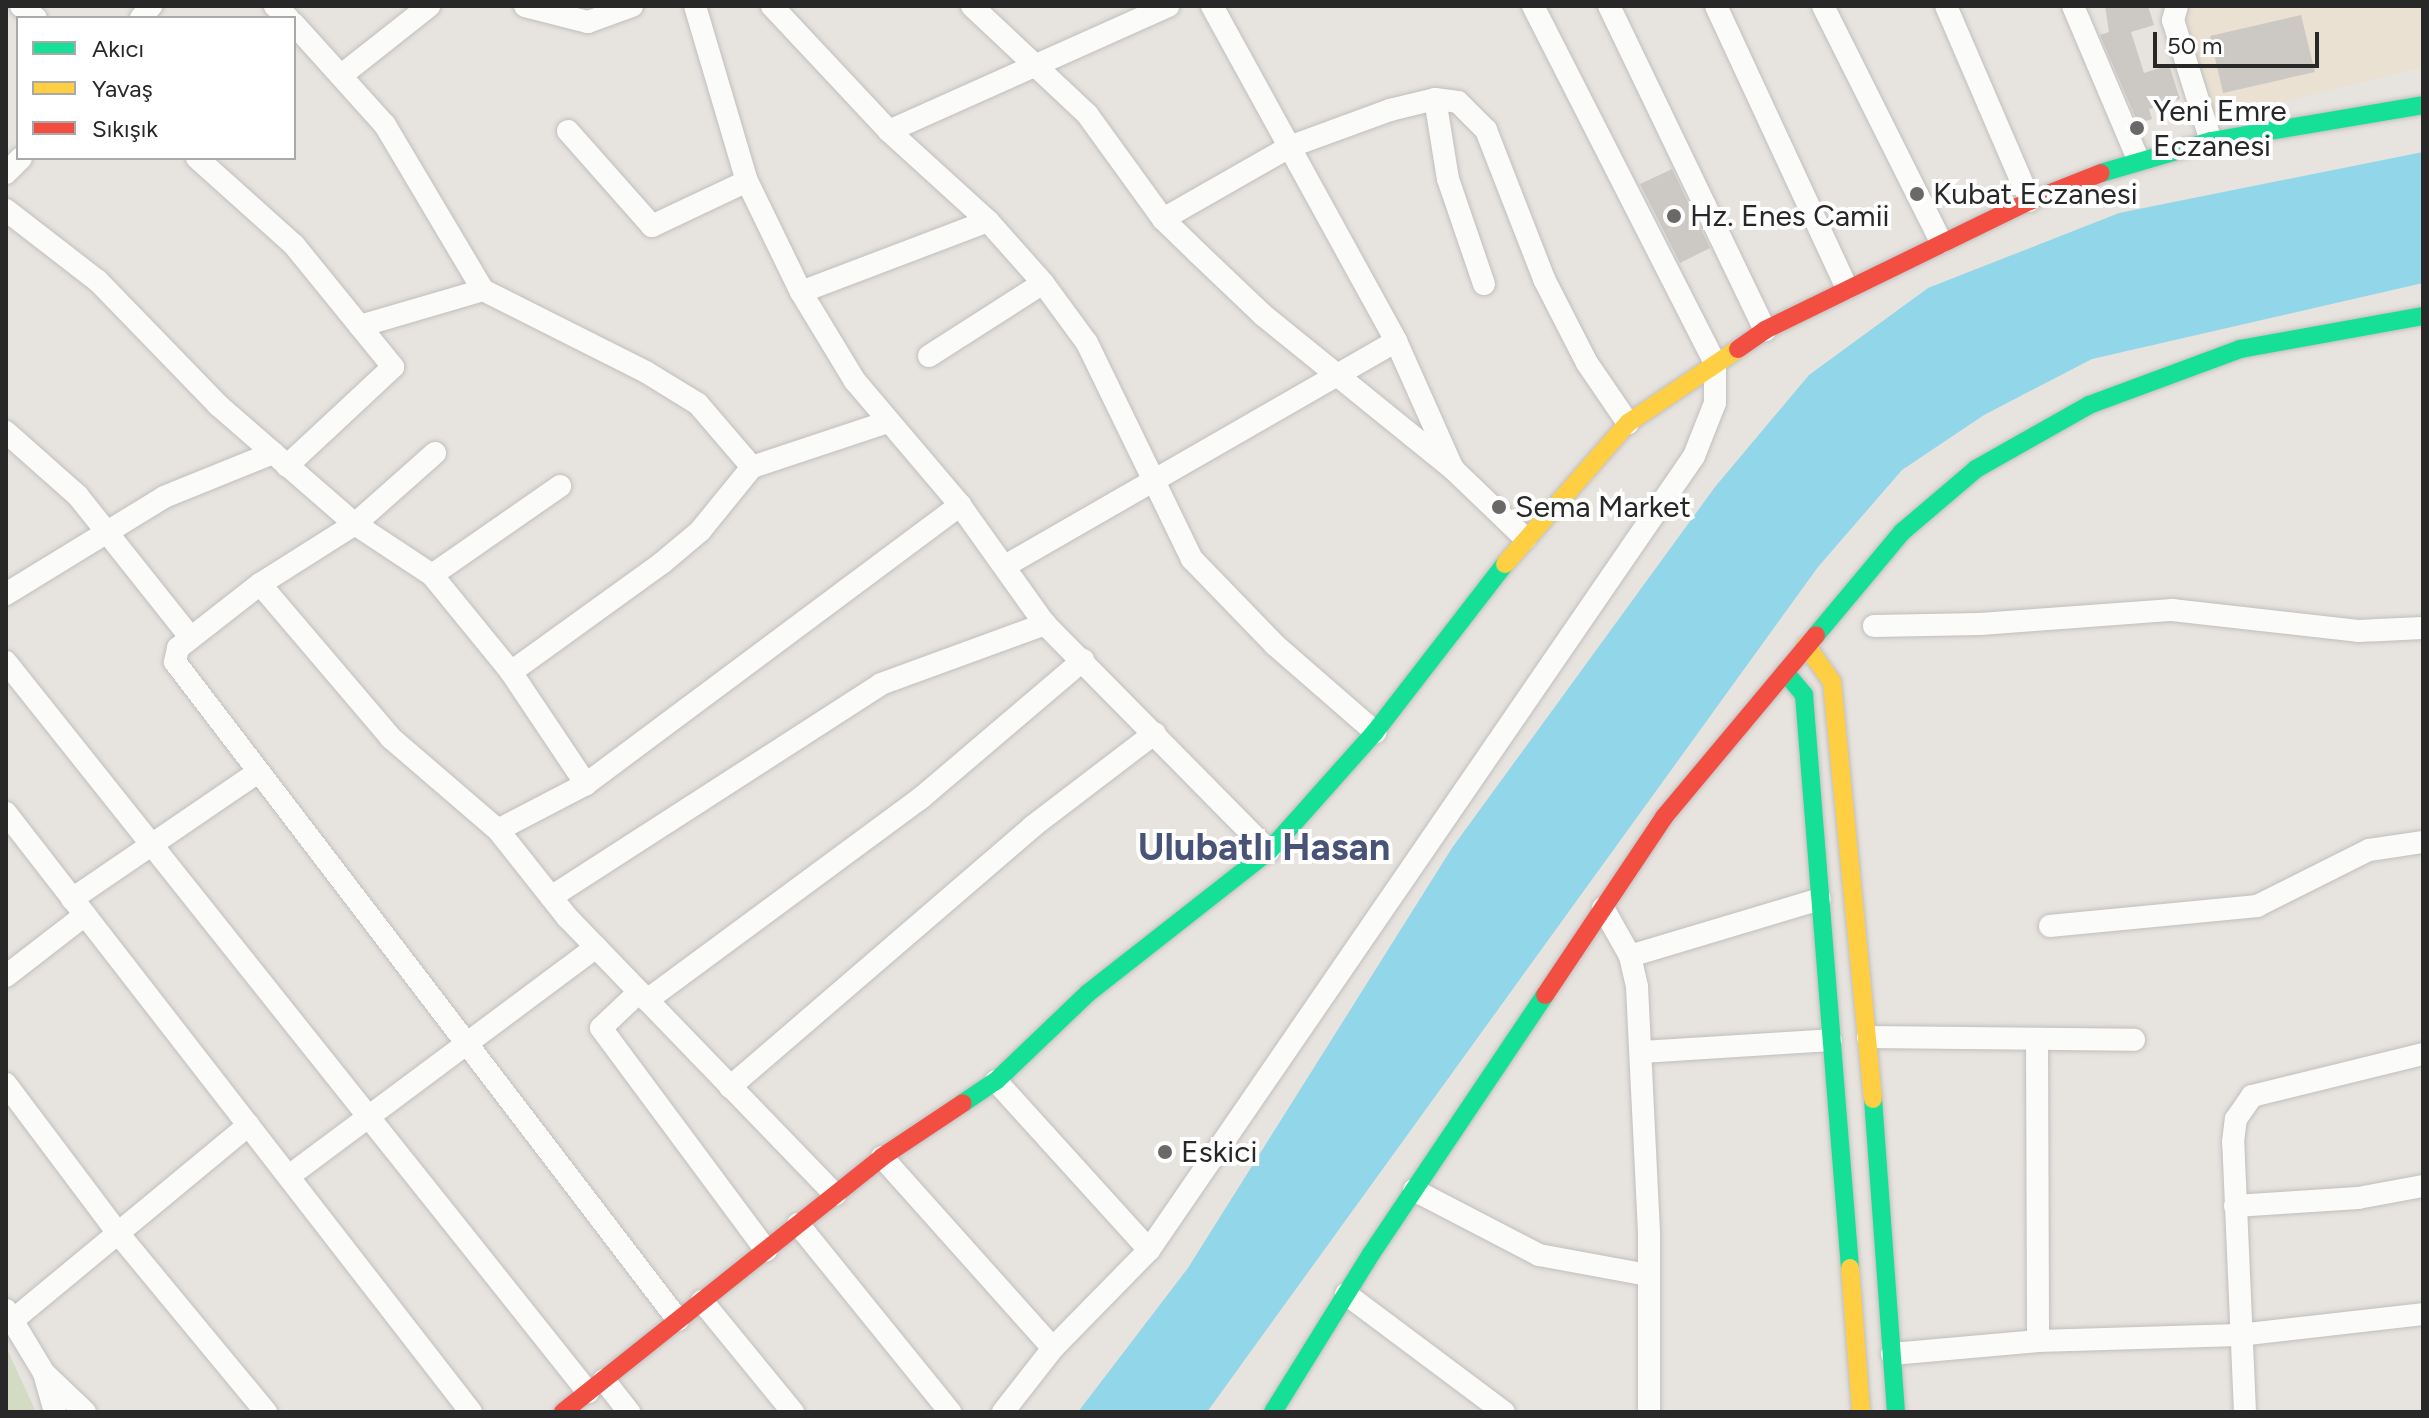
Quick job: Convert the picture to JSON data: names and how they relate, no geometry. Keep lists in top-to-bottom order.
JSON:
{
  "districts": ["Ulubatlı Hasan"],
  "places": [
    "Yeni Emre Eczanesi",
    "Kubat Eczanesi",
    "Hz. Enes Camii",
    "Sema Market",
    "Eskici"
  ],
  "legend": ["Akıcı", "Yavaş", "Sıkışık"],
  "scale_bar": "50 m"
}
